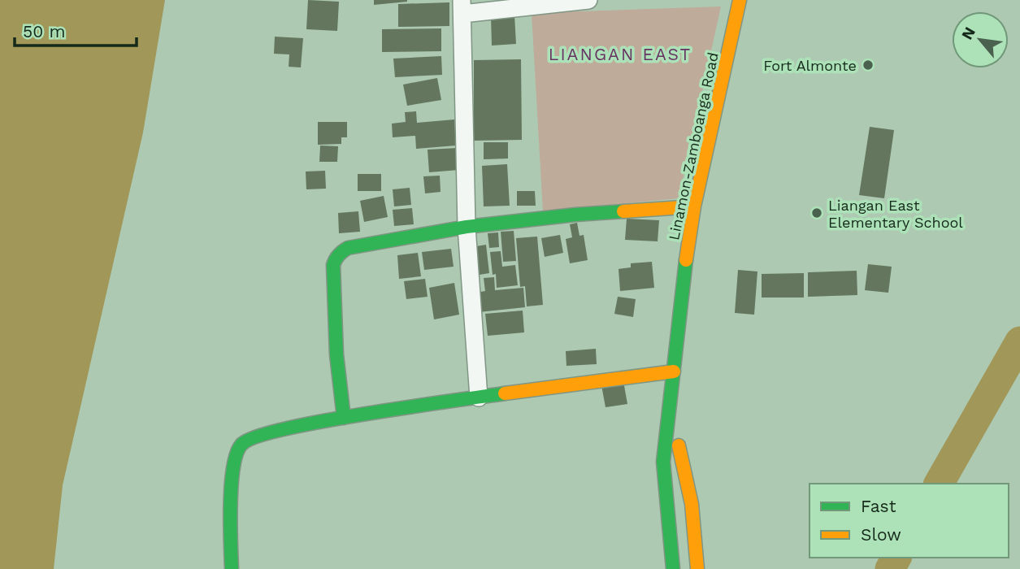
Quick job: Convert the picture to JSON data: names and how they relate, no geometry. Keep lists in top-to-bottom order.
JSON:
{
  "streets": {
    "main road": ["Linamon-Zamboanga Road"]
  },
  "districts": ["LIANGAN EAST"],
  "places": ["Fort Almonte", "Liangan East Elementary School"],
  "legend": ["Fast", "Slow"],
  "scale_bar": "50 m",
  "north": "top left"
}
